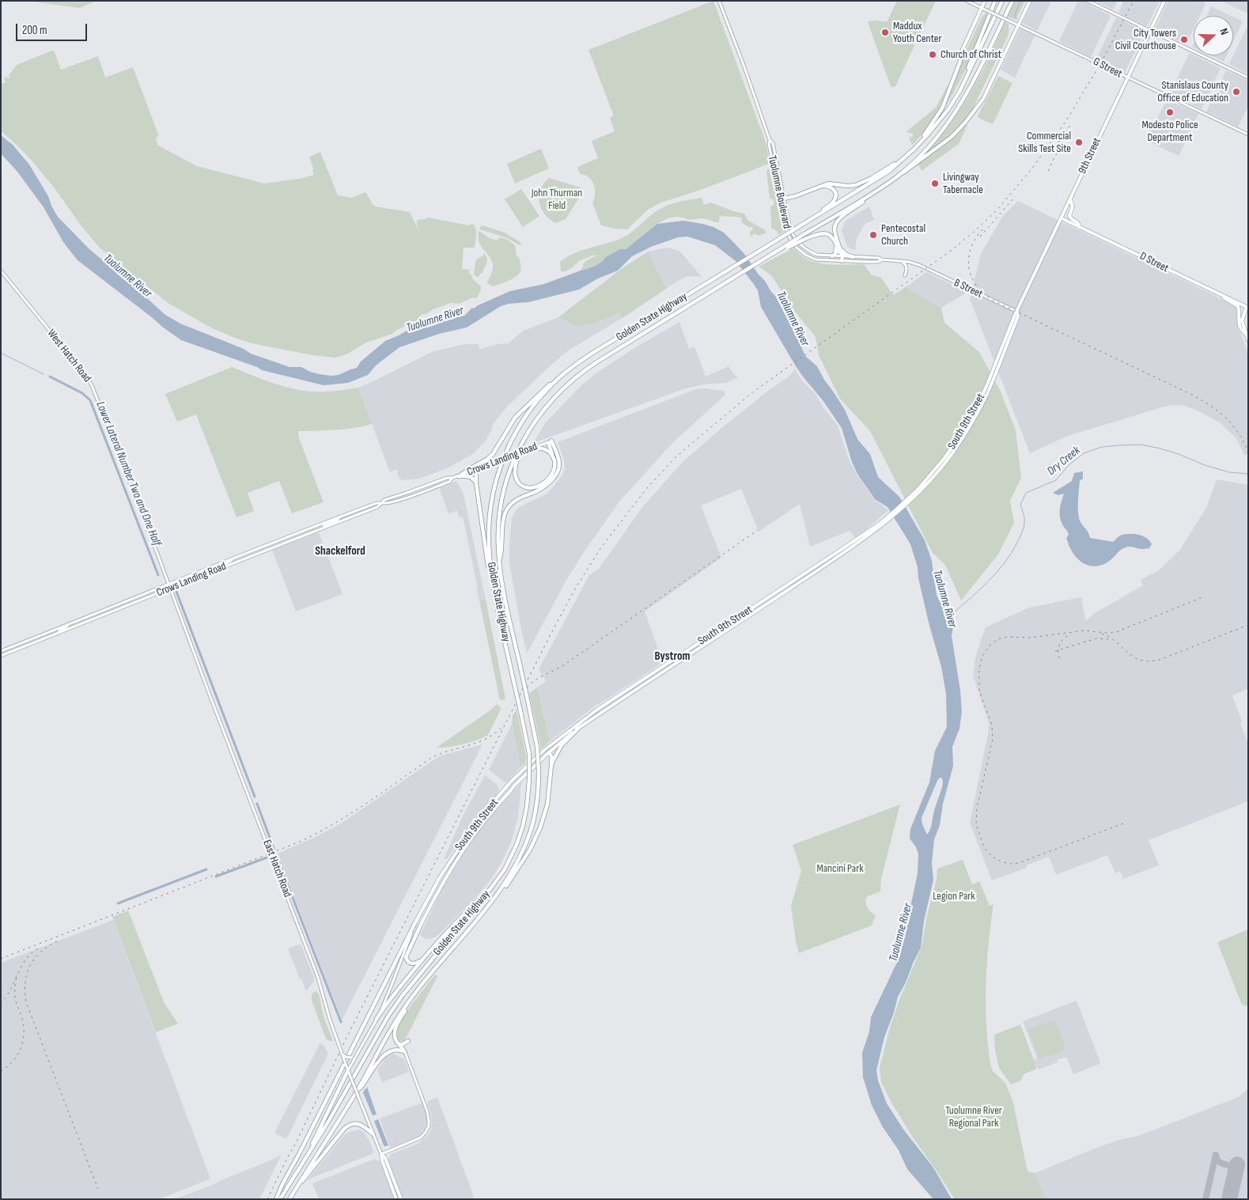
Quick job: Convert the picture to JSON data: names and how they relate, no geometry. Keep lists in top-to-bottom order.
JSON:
{
  "streets": {
    "highway": ["Golden State Highway"],
    "main road": [
      "G Street",
      "9th Street",
      "Tuolumne Boulevard",
      "D Street",
      "B Street",
      "West Hatch Road",
      "South 9th Street",
      "Crows Landing Road",
      "East Hatch Road"
    ]
  },
  "crossings": [
    ["G Street", "9th Street"],
    ["9th Street", "D Street"],
    ["9th Street", "B Street"],
    ["9th Street", "South 9th Street"],
    ["Tuolumne Boulevard", "B Street"],
    ["West Hatch Road", "Crows Landing Road"],
    ["West Hatch Road", "East Hatch Road"],
    ["Crows Landing Road", "East Hatch Road"]
  ],
  "districts": ["Shackelford", "Bystrom"],
  "water": ["Tuolumne River", "Dry Creek", "Lower Lateral Number Two and One Half"],
  "parks": [
    "John Thurman Field",
    "Mancini Park",
    "Legion Park",
    "Tuolumne River Regional Park"
  ],
  "places": [
    "Maddux Youth Center",
    "City Towers Civil Courthouse",
    "Church of Christ",
    "Stanislaus County Office of Education",
    "Modesto Police Department",
    "Commercial Skills Test Site",
    "Livingway Tabernacle",
    "Pentecostal Church"
  ],
  "scale_bar": "200 m",
  "north": "right"
}
